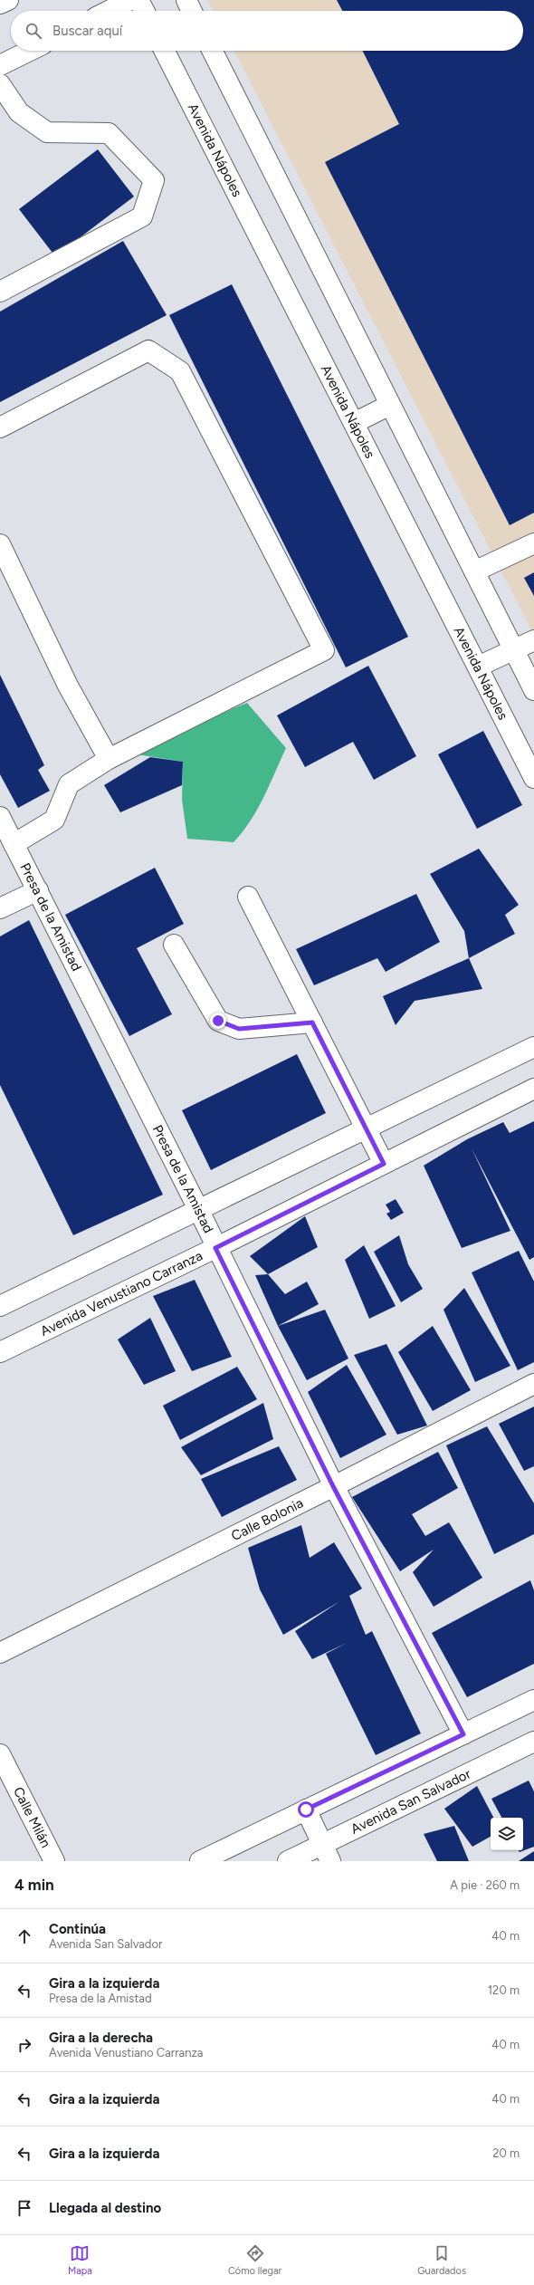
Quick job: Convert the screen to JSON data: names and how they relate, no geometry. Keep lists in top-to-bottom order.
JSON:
{
  "streets": {
    "street": [
      "Avenida Nápoles",
      "Presa de la Amistad",
      "Avenida Venustiano Carranza",
      "Calle Bolonia",
      "Avenida San Salvador",
      "Calle Milán"
    ]
  },
  "crossings": [
    ["Presa de la Amistad", "Avenida Venustiano Carranza"],
    ["Presa de la Amistad", "Calle Bolonia"]
  ],
  "page": {
    "search": "Buscar aquí",
    "heading": ["4 min", "A pie · 260 m"],
    "list": [
      ["Continúa", "Avenida San Salvador", "40 m"],
      ["Gira a la izquierda", "Presa de la Amistad", "120 m"],
      ["Gira a la derecha", "Avenida Venustiano Carranza", "40 m"],
      ["Gira a la izquierda", "40 m"],
      ["Gira a la izquierda", "20 m"],
      "Llegada al destino"
    ],
    "nav": ["Mapa", "Cómo llegar", "Guardados"]
  }
}
